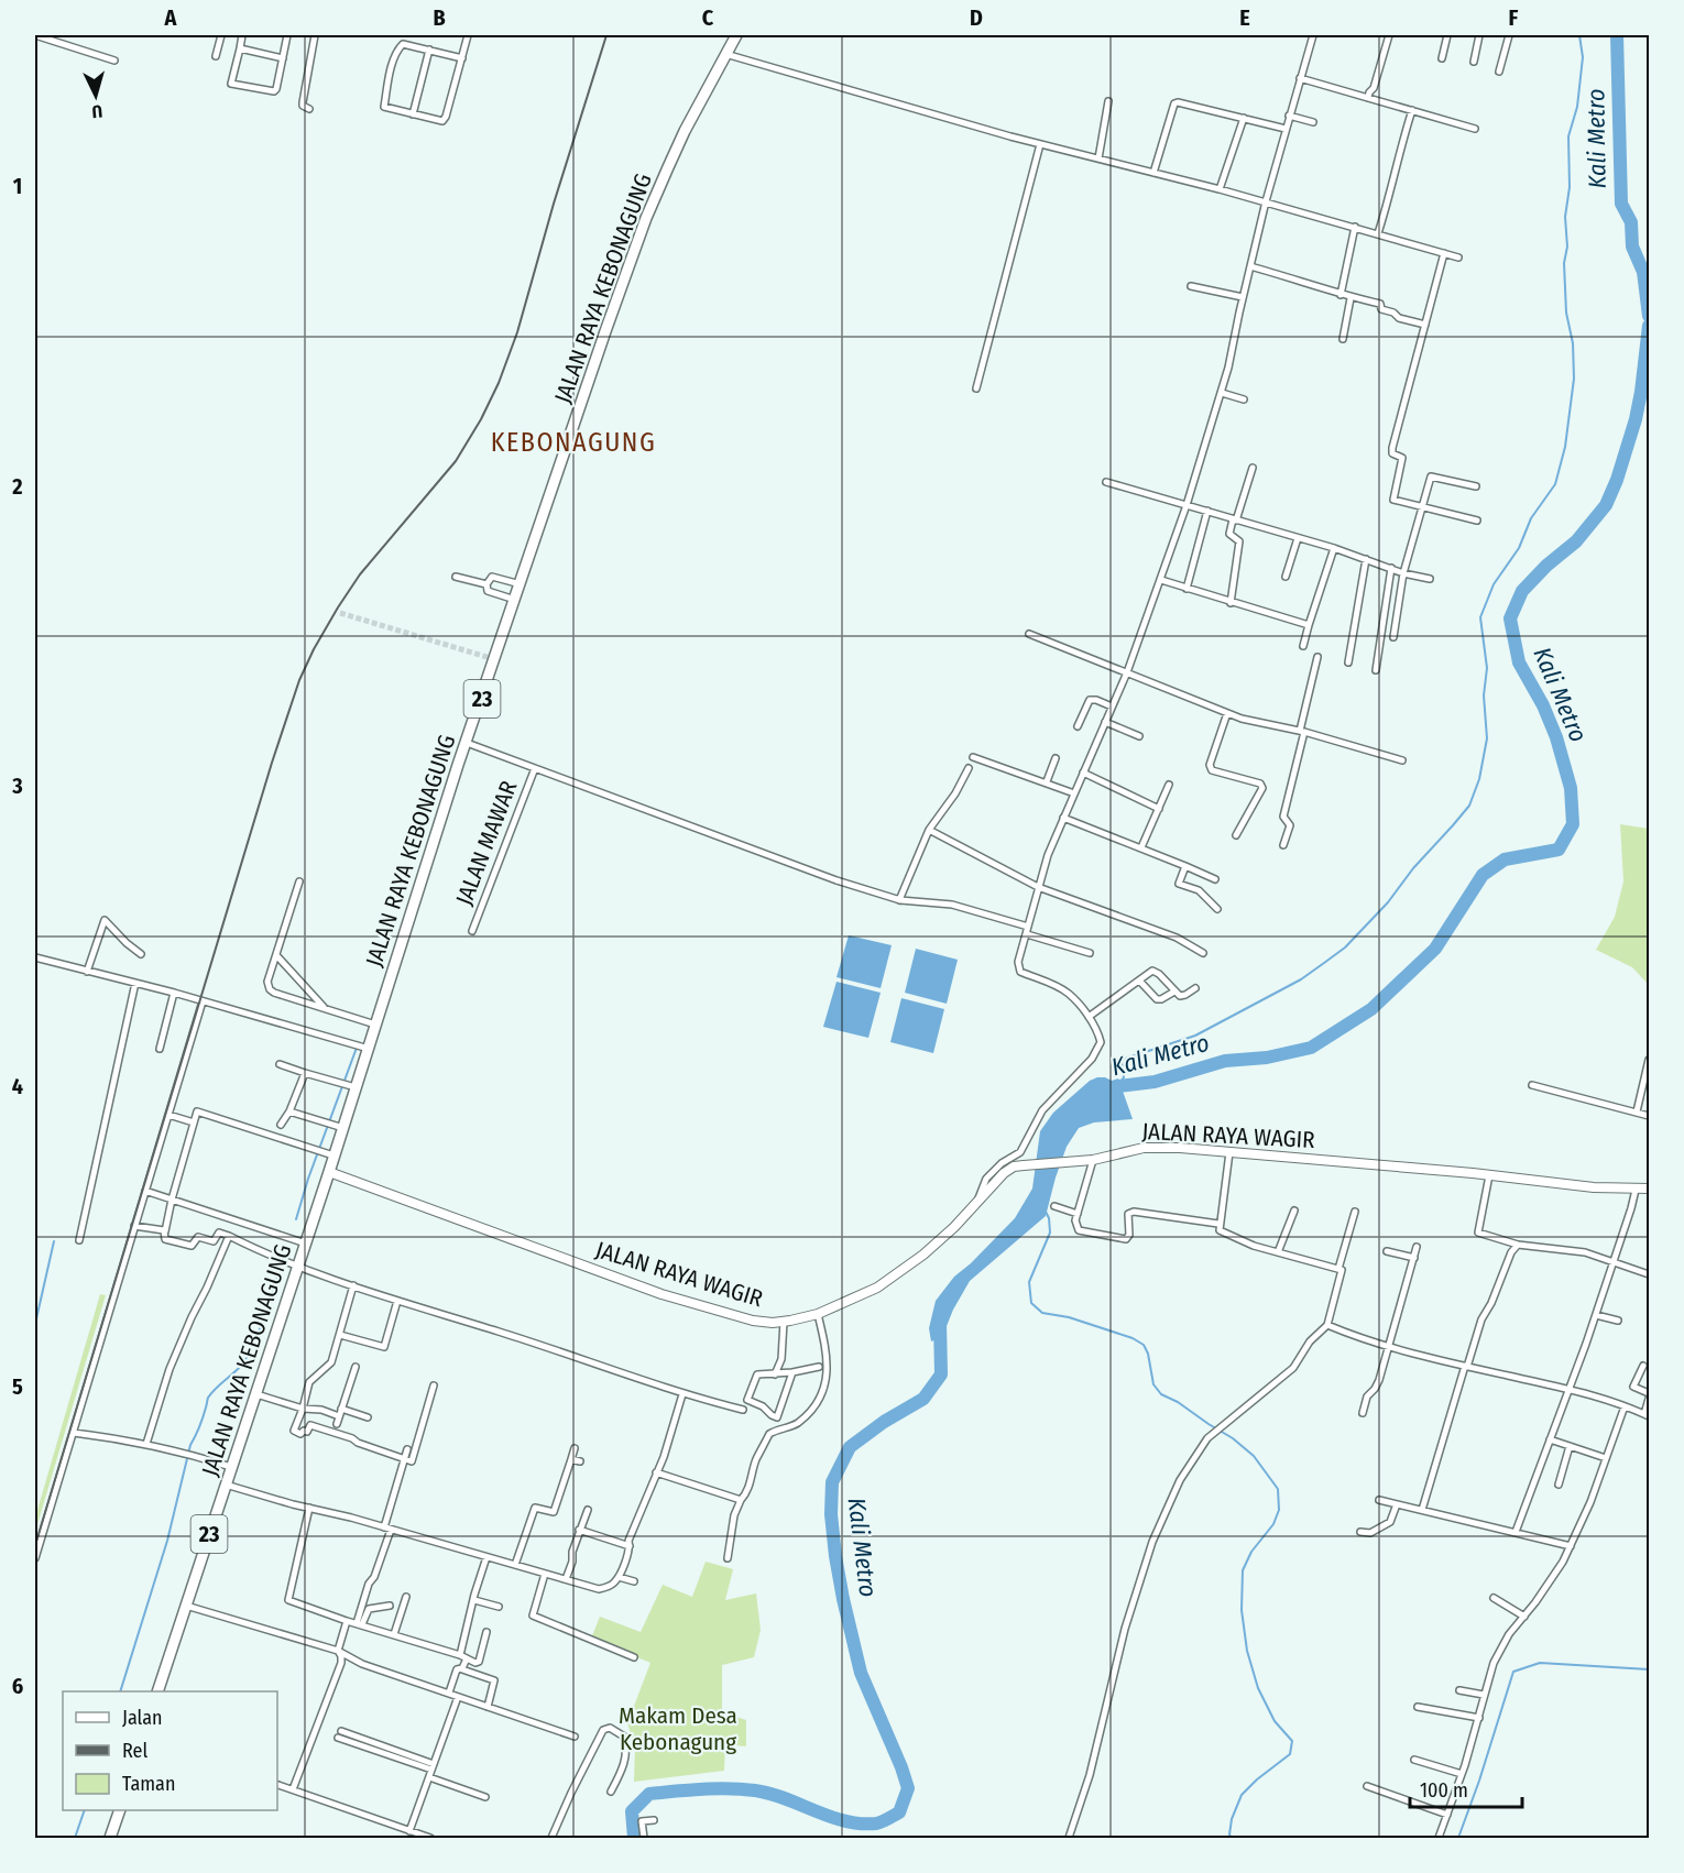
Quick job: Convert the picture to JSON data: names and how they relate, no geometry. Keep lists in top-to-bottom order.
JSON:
{
  "streets": {
    "highway": ["JALAN RAYA KEBONAGUNG", "23"],
    "main road": ["JALAN RAYA WAGIR"],
    "street": ["JALAN MAWAR"]
  },
  "crossings": [
    ["JALAN RAYA KEBONAGUNG", "JALAN RAYA WAGIR"]
  ],
  "districts": ["KEBONAGUNG"],
  "water": ["Kali Metro"],
  "parks": ["Makam Desa Kebonagung"],
  "legend": ["Jalan", "Rel", "Taman"],
  "scale_bar": "100 m",
  "north": "bottom",
  "grid": {
    "columns": [
      "A",
      "B",
      "C",
      "D",
      "E",
      "F"
    ],
    "rows": [
      "1",
      "2",
      "3",
      "4",
      "5",
      "6"
    ]
  }
}
